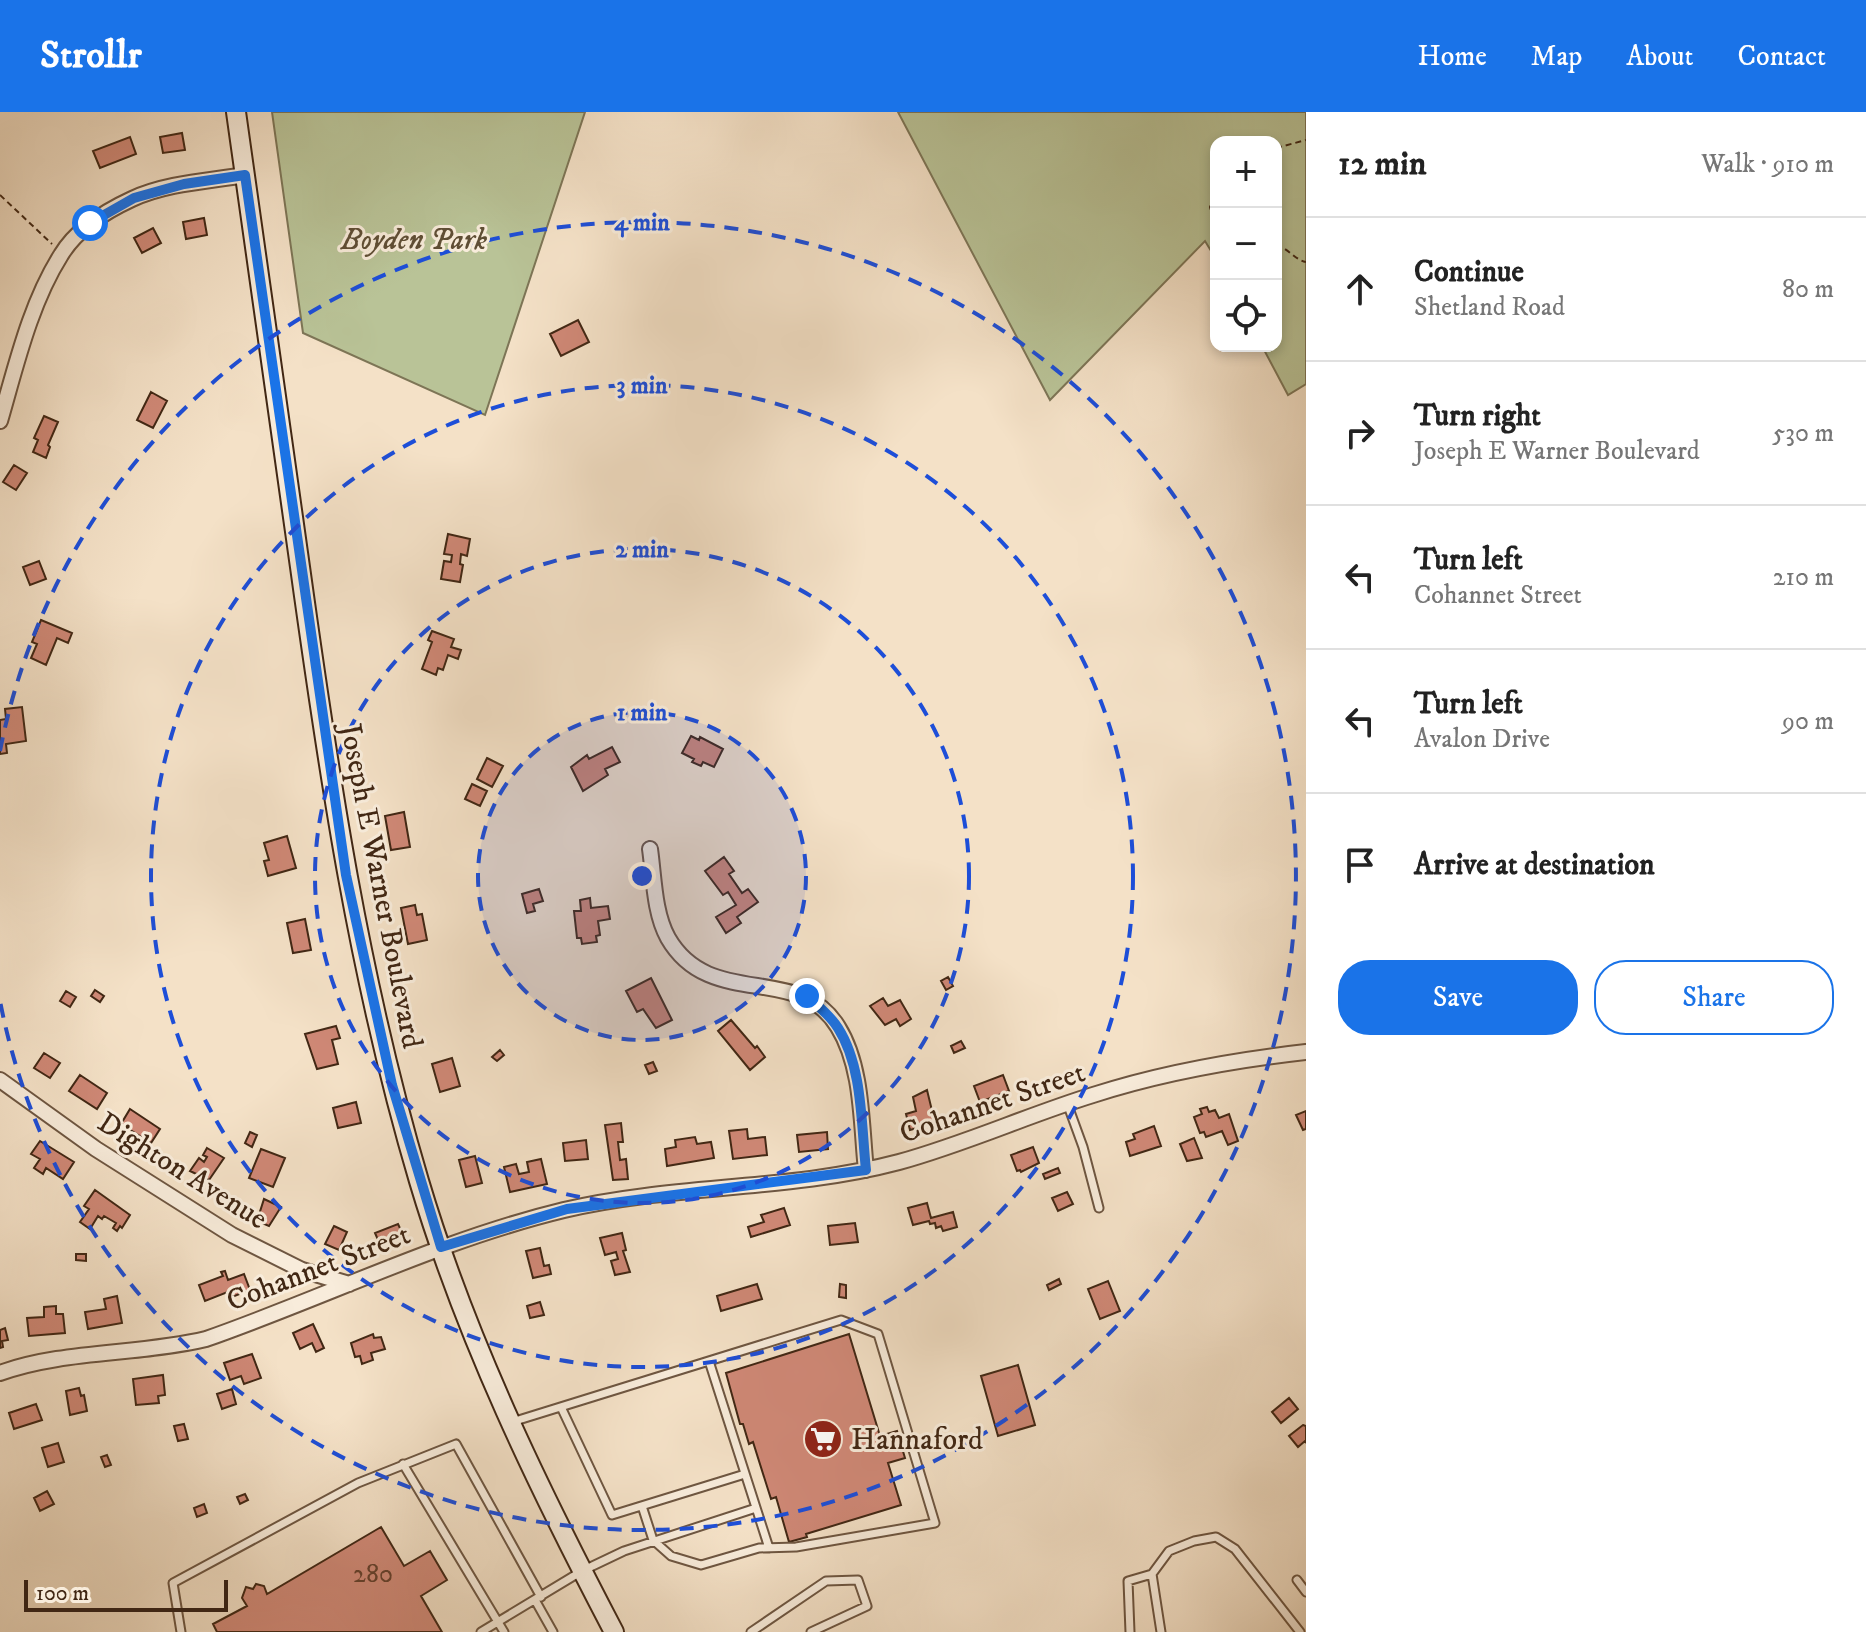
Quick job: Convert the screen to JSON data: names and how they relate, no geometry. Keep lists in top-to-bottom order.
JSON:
{
  "streets": {
    "main road": ["Joseph E Warner Boulevard"],
    "street": ["Cohannet Street", "Dighton Avenue"]
  },
  "crossings": [
    ["Joseph E Warner Boulevard", "Cohannet Street"],
    ["Cohannet Street", "Dighton Avenue"]
  ],
  "parks": ["Boyden Park"],
  "places": {
    "supermarket": ["Hannaford"]
  },
  "house_numbers": ["280"],
  "scale_bar": "100 m",
  "page": {
    "header": "Strollr",
    "nav": [
      "Home",
      "Map",
      "About",
      "Contact"
    ],
    "heading": ["12 min", "Walk · 910 m"],
    "map_buttons": ["+", "−"],
    "list": [
      ["Continue", "Shetland Road", "80 m"],
      ["Turn right", "Joseph E Warner Boulevard", "530 m"],
      ["Turn left", "Cohannet Street", "210 m"],
      ["Turn left", "Avalon Drive", "90 m"],
      "Arrive at destination"
    ],
    "buttons": ["Save", "Share"],
    "scale": "100 m"
  },
  "rings": [
    "4 min",
    "3 min",
    "2 min",
    "1 min"
  ]
}
